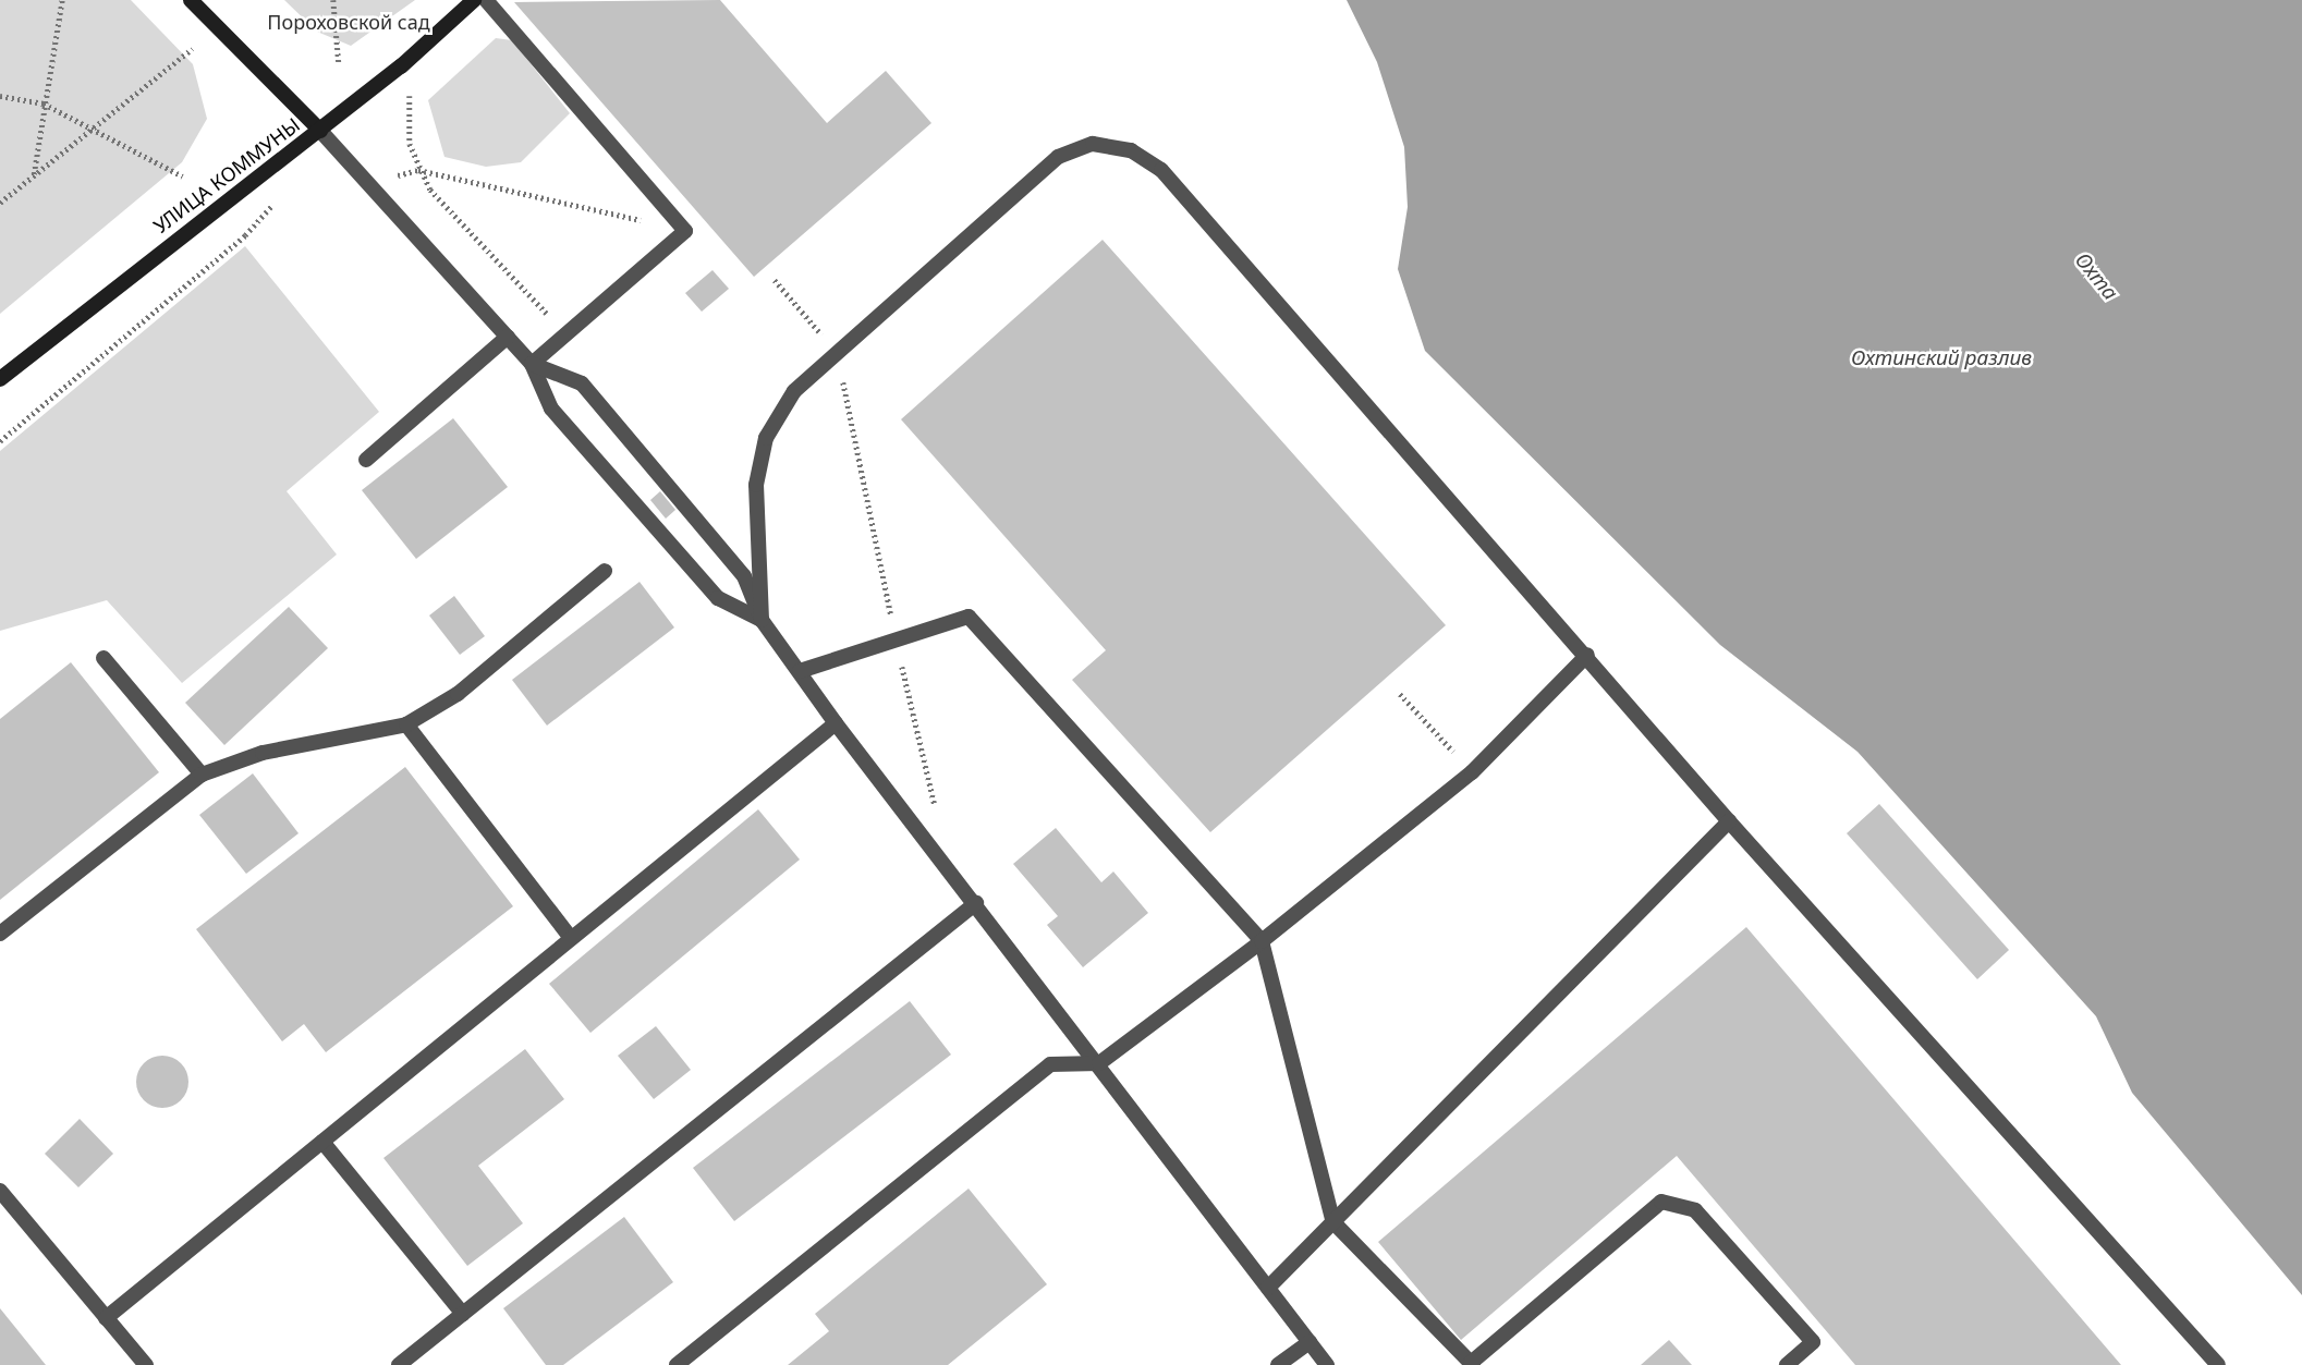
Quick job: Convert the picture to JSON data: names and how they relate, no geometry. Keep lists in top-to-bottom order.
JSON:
{
  "streets": {
    "main road": ["УЛИЦА КОММУНЫ"]
  },
  "water": ["Охта", "Охтинский разлив"],
  "parks": ["Пороховской сад"]
}
